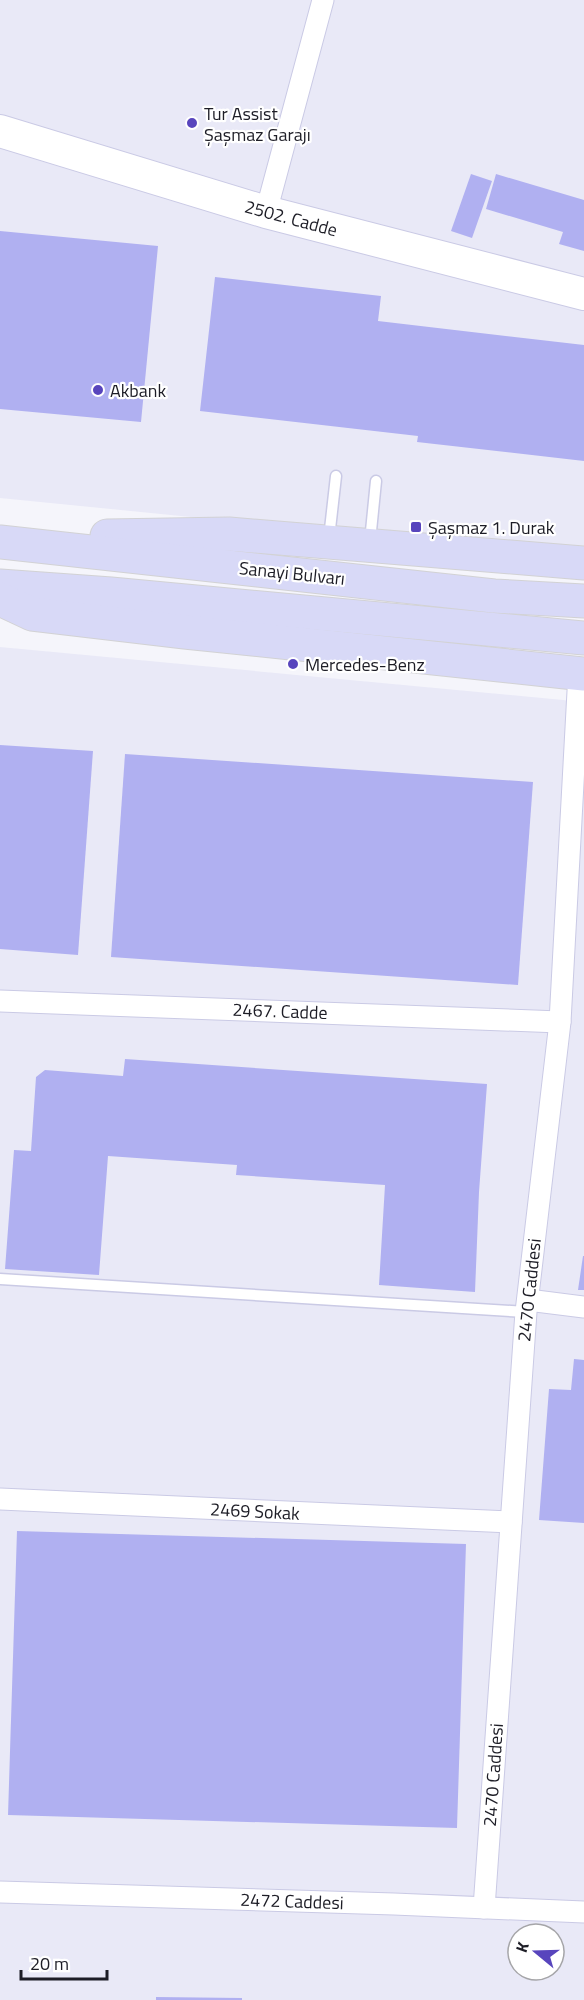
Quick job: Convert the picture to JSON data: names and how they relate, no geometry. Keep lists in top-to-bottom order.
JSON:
{
  "streets": {
    "main road": ["Sanayi Bulvarı"],
    "street": [
      "2502. Cadde",
      "2467. Cadde",
      "2470 Caddesi",
      "2469 Sokak",
      "2472 Caddesi"
    ]
  },
  "crossings": [
    ["2467. Cadde", "2470 Caddesi"],
    ["2470 Caddesi", "2469 Sokak"],
    ["2470 Caddesi", "2472 Caddesi"]
  ],
  "places": {
    "other": ["Tur Assist Şaşmaz Garajı", "Akbank", "Mercedes-Benz"],
    "transit": ["Şaşmaz 1. Durak"]
  },
  "scale_bar": "20 m",
  "north": "left"
}
